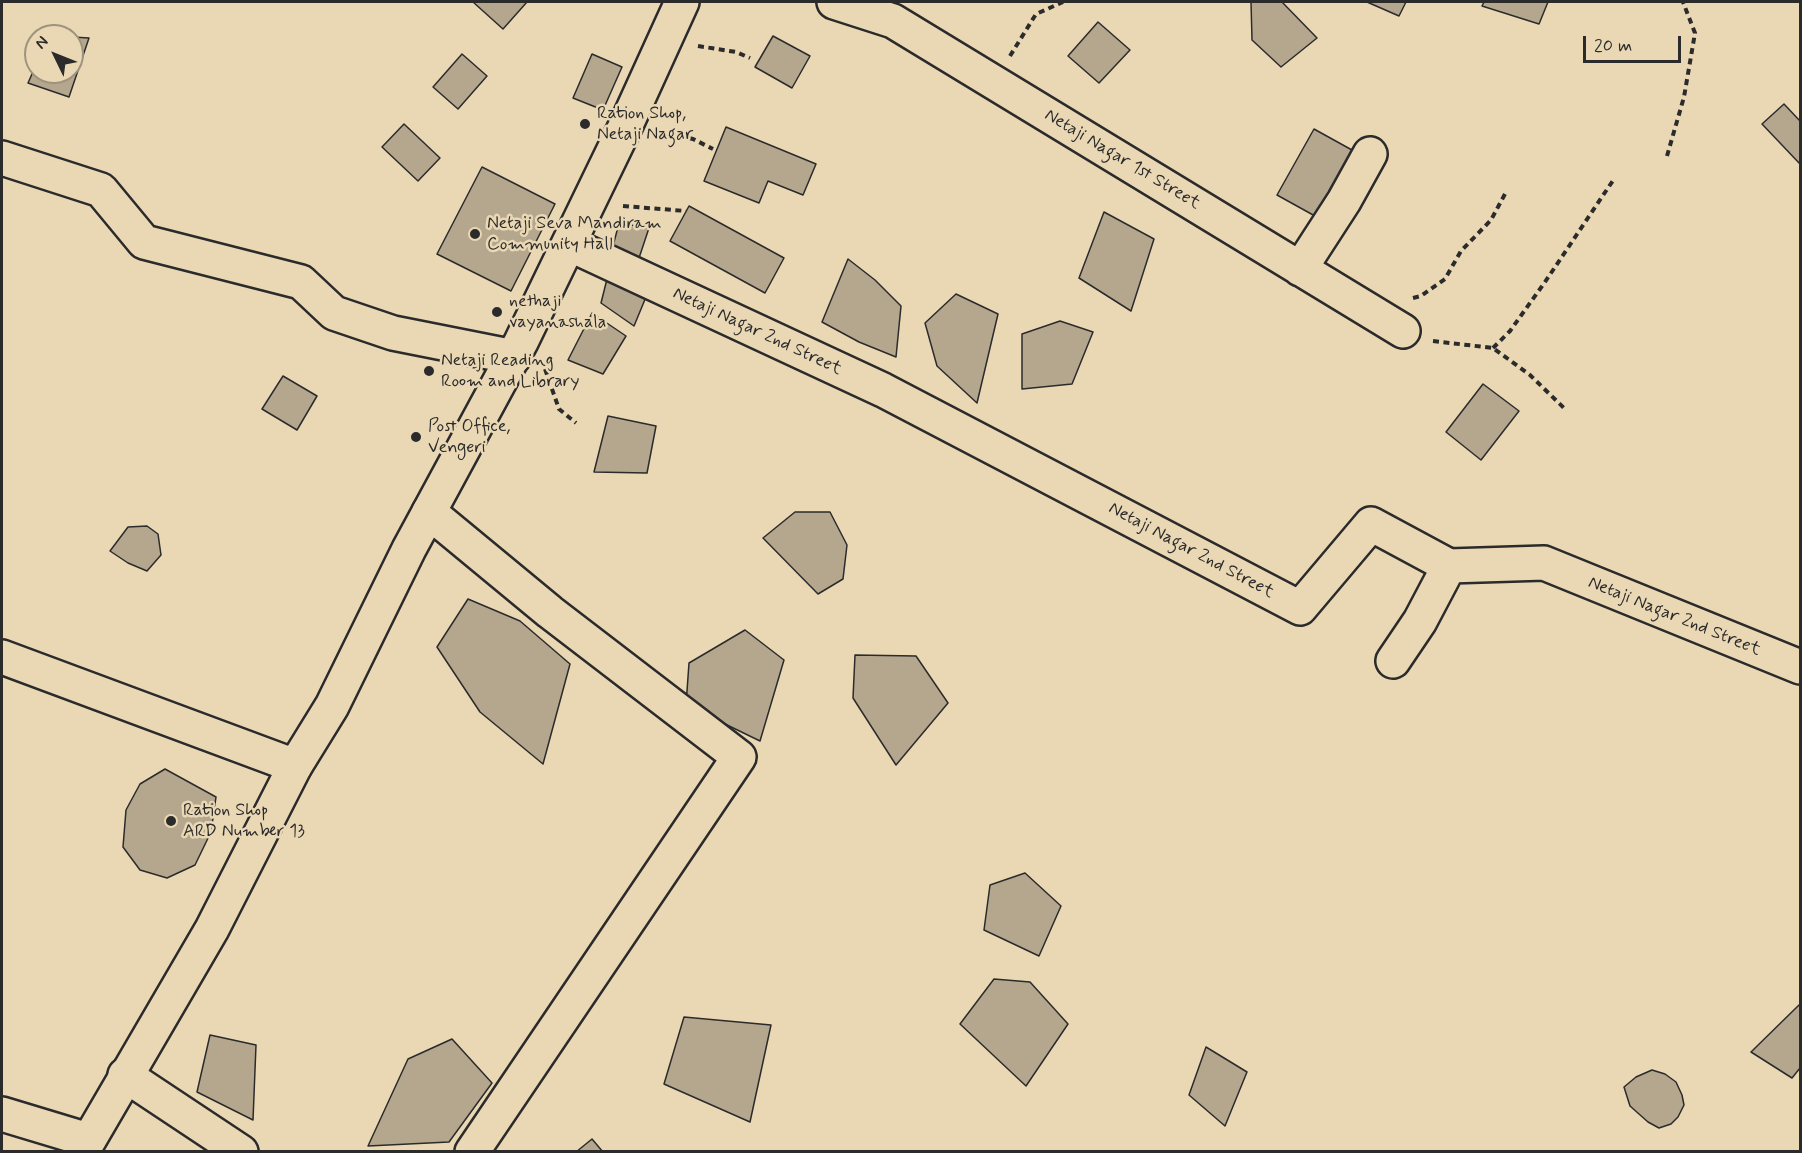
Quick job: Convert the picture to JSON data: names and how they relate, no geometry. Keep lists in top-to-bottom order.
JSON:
{
  "streets": {
    "street": ["Netaji Nagar 1st Street", "Netaji Nagar 2nd Street"]
  },
  "places": [
    "Ration Shop, Netaji Nagar",
    "Netaji Seva Mandiram Community Hall",
    "nethaji vayanashala",
    "Netaji Reading Room and Library",
    "Post Office, Vengeri",
    "Ration Shop ARD Number 13"
  ],
  "scale_bar": "20 m",
  "north": "top left"
}
